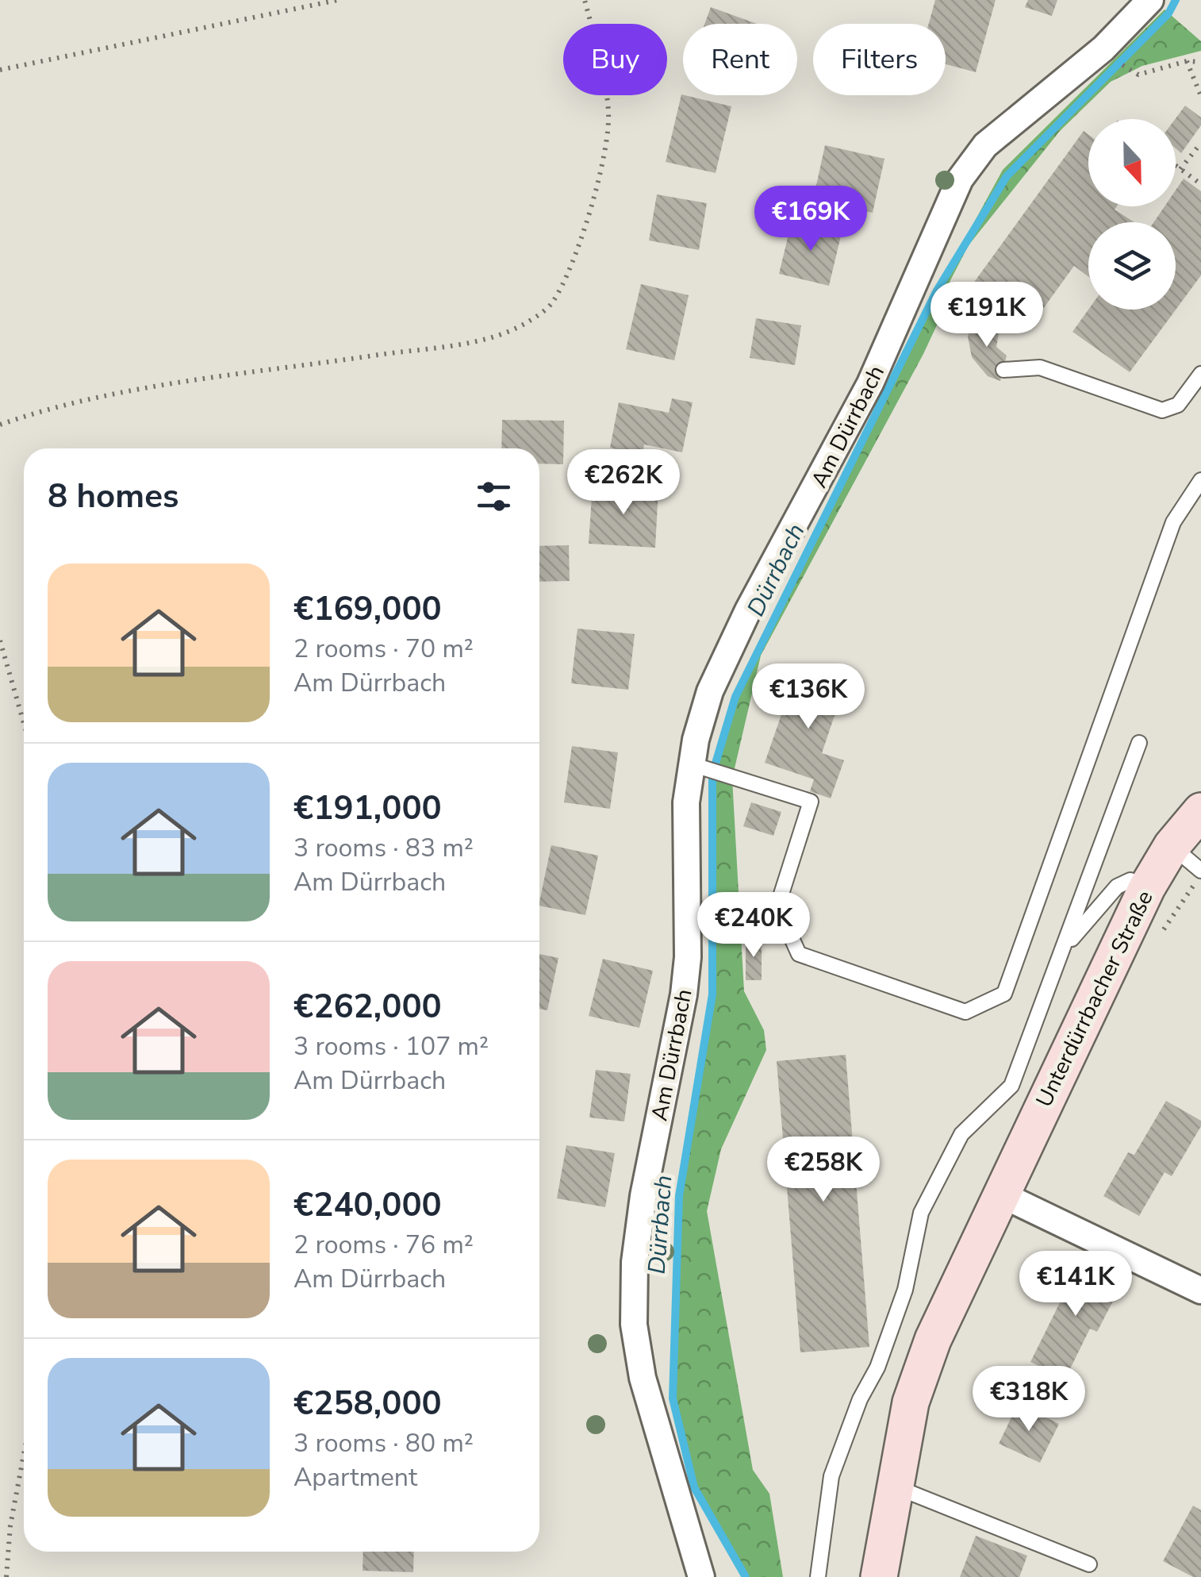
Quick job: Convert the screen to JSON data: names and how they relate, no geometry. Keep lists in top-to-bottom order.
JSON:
{
  "streets": {
    "street": ["Am Dürrbach", "Unterdürrbacher Straße"]
  },
  "water": ["Dürrbach"],
  "north": "bottom",
  "page": {
    "chip": ["Buy", "Rent", "Filters"],
    "price": [
      "€169K",
      "€191K",
      "€262K",
      "€136K",
      "€240K",
      "€258K",
      "€141K",
      "€318K"
    ],
    "heading": "8 homes",
    "list": [
      {
        "name": "€169,000",
        "note": "2 rooms · 70 m² · Am Dürrbach"
      },
      {
        "name": "€191,000",
        "note": "3 rooms · 83 m² · Am Dürrbach"
      },
      {
        "name": "€262,000",
        "note": "3 rooms · 107 m² · Am Dürrbach"
      },
      {
        "name": "€240,000",
        "note": "2 rooms · 76 m² · Am Dürrbach"
      },
      {
        "name": "€258,000",
        "note": "3 rooms · 80 m² · Apartment"
      }
    ]
  }
}
